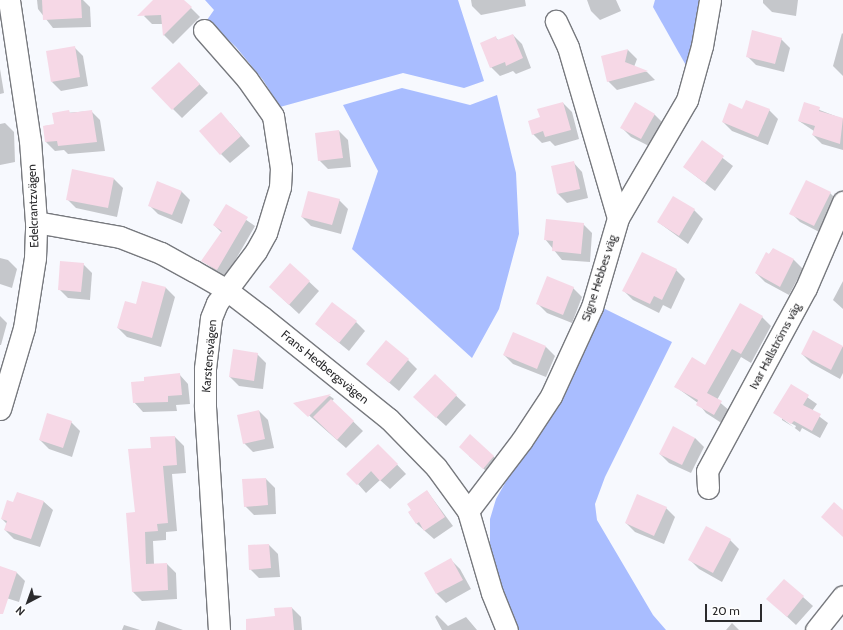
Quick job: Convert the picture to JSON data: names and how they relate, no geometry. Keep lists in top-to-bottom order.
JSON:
{
  "streets": {
    "street": [
      "Edelcrantzvägen",
      "Signe Hebbes väg",
      "Ivar Hallströms väg",
      "Karstensvägen",
      "Frans Hedbergsvägen"
    ]
  },
  "crossings": [
    ["Edelcrantzvägen", "Frans Hedbergsvägen"],
    ["Signe Hebbes väg", "Frans Hedbergsvägen"],
    ["Karstensvägen", "Frans Hedbergsvägen"]
  ],
  "scale_bar": "20 m",
  "north": "bottom left"
}
